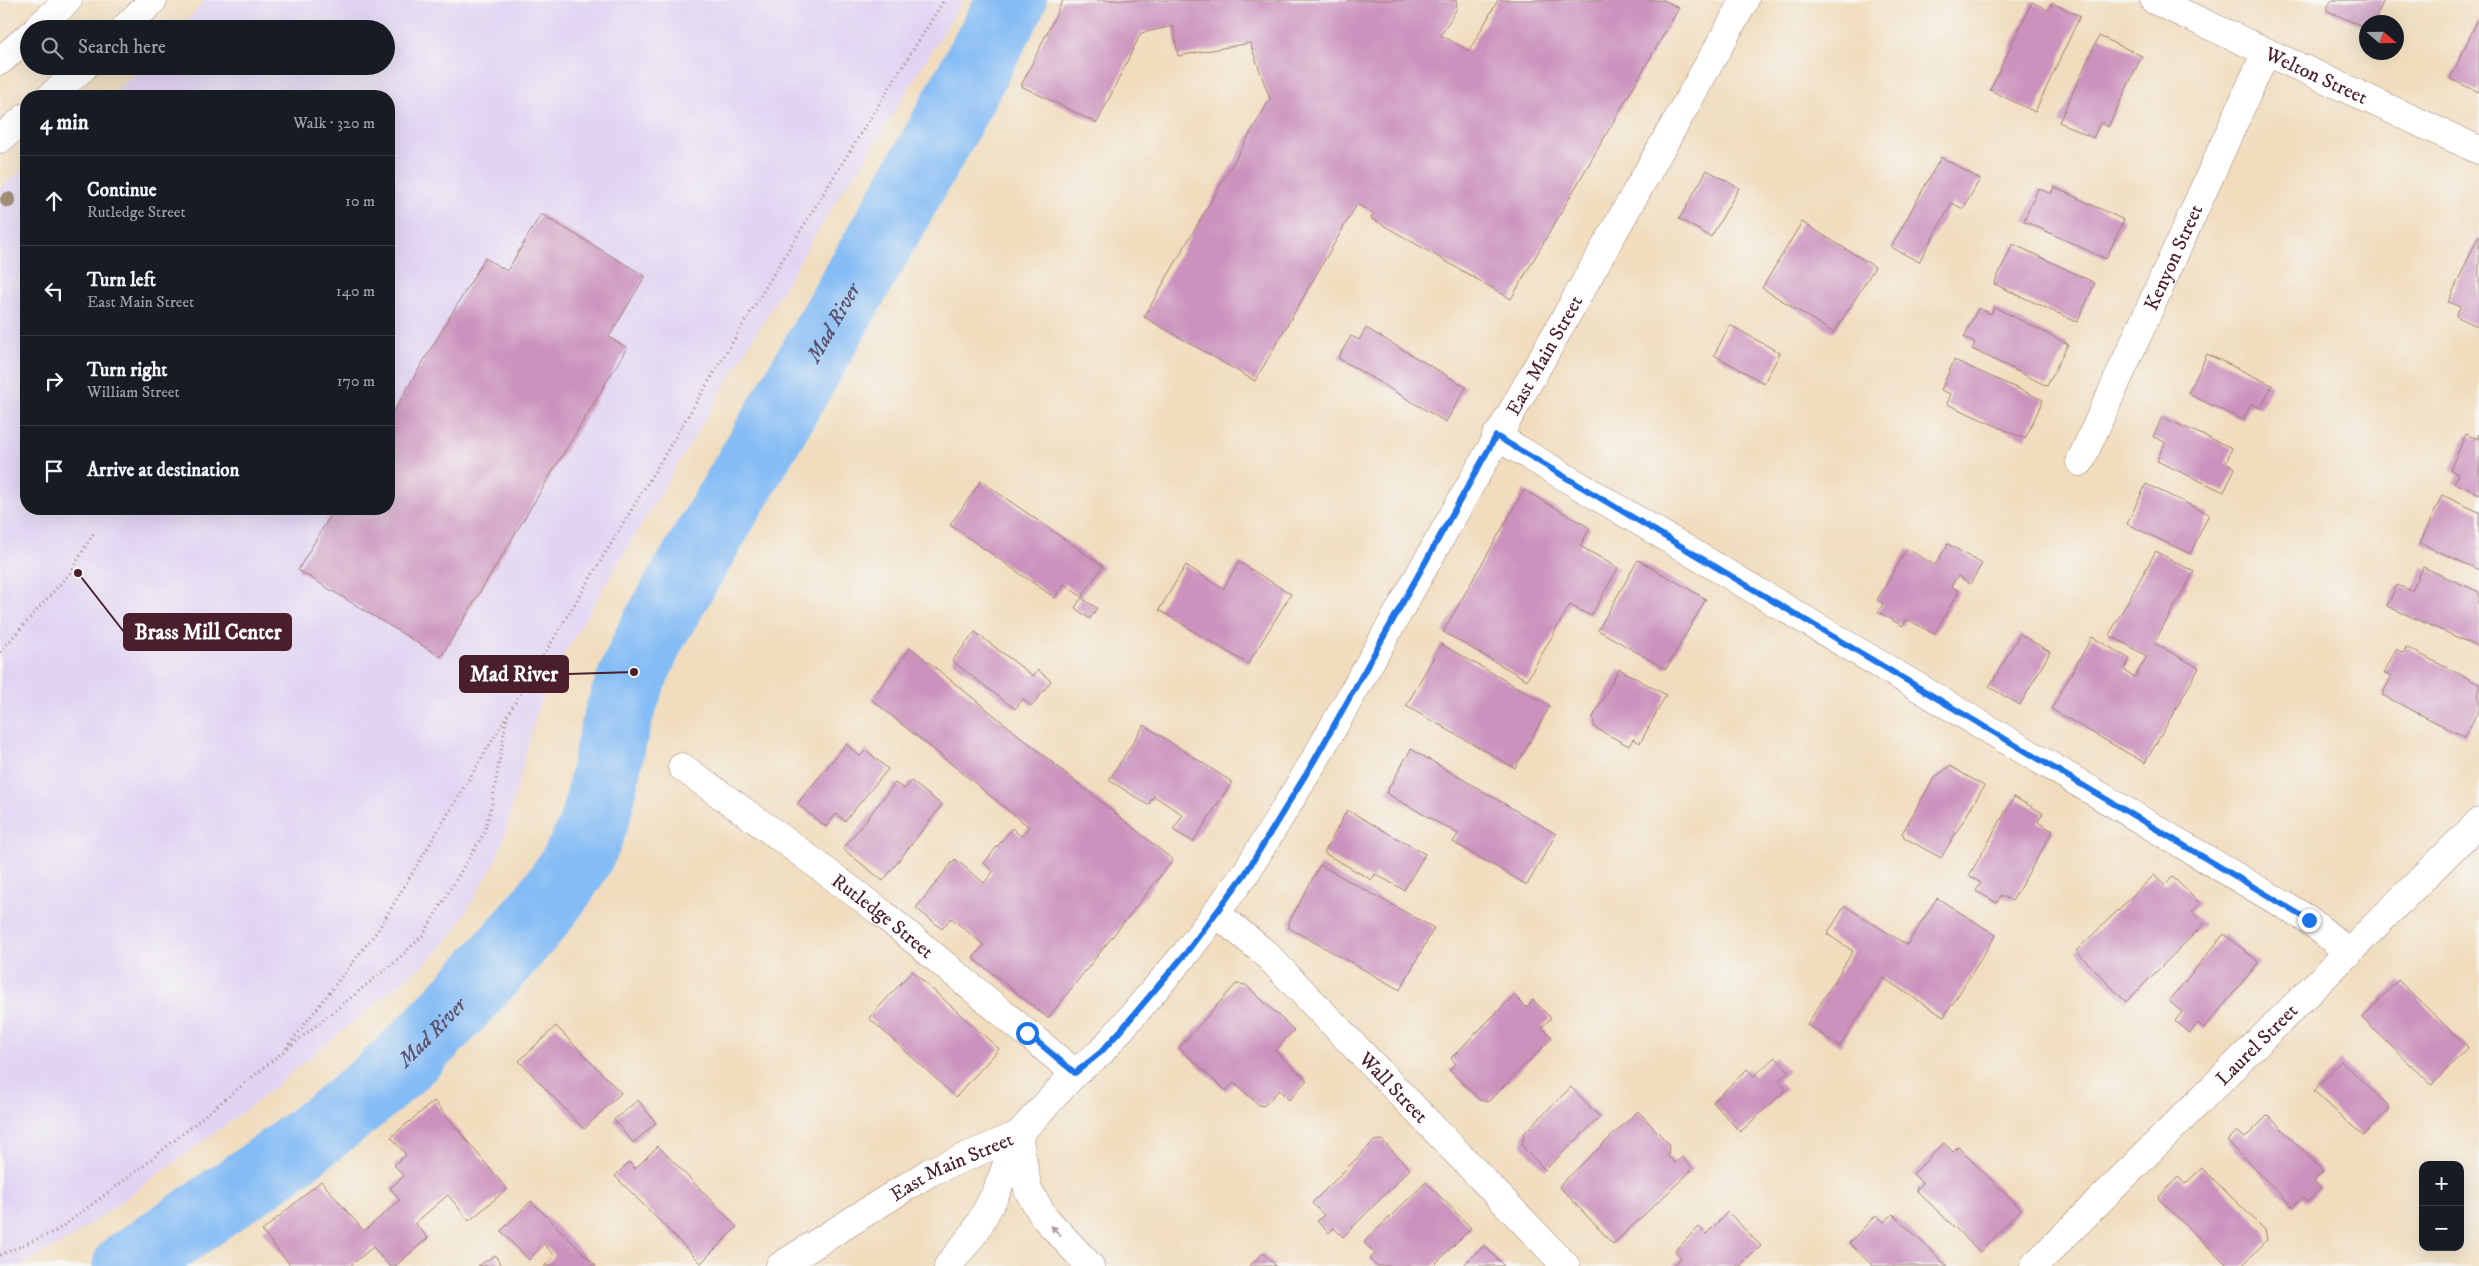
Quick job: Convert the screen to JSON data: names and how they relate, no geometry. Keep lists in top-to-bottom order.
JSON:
{
  "streets": {
    "street": [
      "Welton Street",
      "Kenyon Street",
      "East Main Street",
      "Rutledge Street",
      "Laurel Street",
      "Wall Street"
    ]
  },
  "crossings": [
    ["Welton Street", "Kenyon Street"],
    ["East Main Street", "Rutledge Street"],
    ["East Main Street", "Wall Street"]
  ],
  "water": ["Mad River"],
  "places": ["Brass Mill Center", "Mad River"],
  "north": "right",
  "page": {
    "search": "Search here",
    "heading": ["4 min", "Walk · 320 m"],
    "list": [
      ["Continue", "Rutledge Street", "10 m"],
      ["Turn left", "East Main Street", "140 m"],
      ["Turn right", "William Street", "170 m"],
      "Arrive at destination"
    ],
    "map_buttons": ["+", "−"]
  }
}
